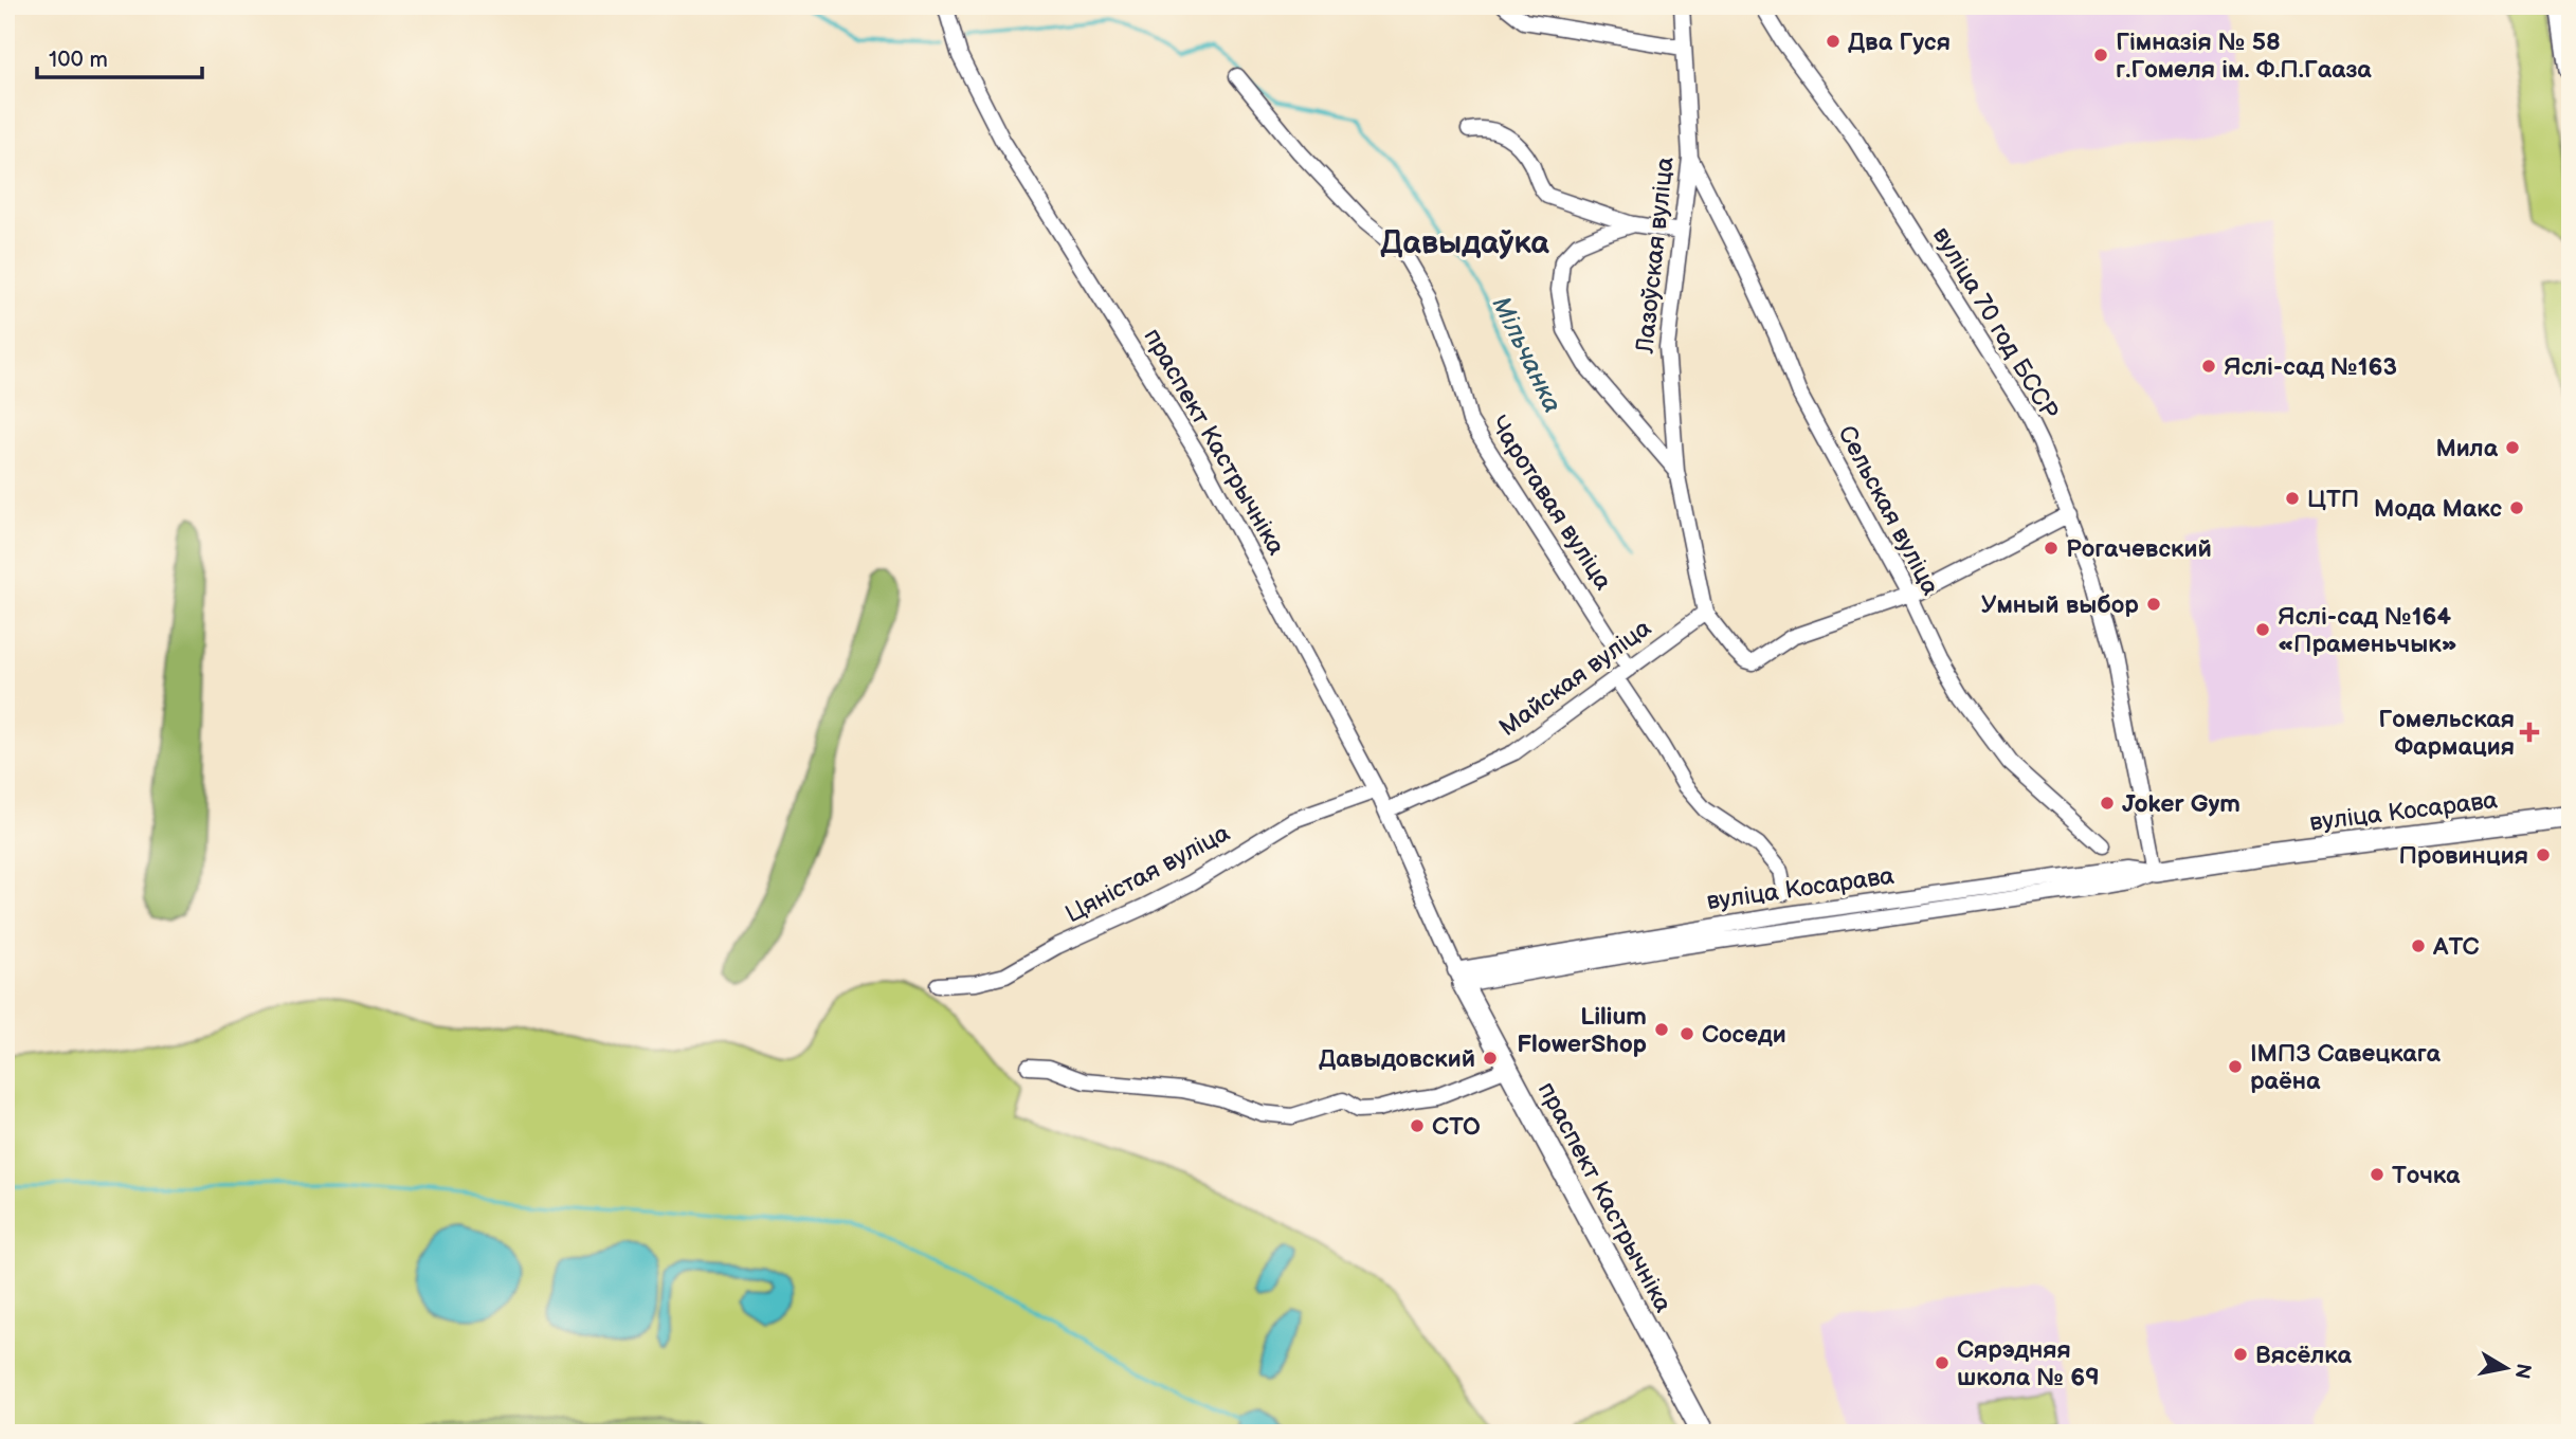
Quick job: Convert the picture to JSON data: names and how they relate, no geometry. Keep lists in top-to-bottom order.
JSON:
{
  "streets": {
    "main road": ["праспект Кастрычніка", "вуліца Косарава"],
    "street": [
      "Лазоўская вуліца",
      "вуліца 70 год БССР",
      "Чаротавая вуліца",
      "Сельская вуліца",
      "Майская вуліца",
      "Цяністая вуліца"
    ]
  },
  "crossings": [
    ["Лазоўская вуліца", "Сельская вуліца"],
    ["Лазоўская вуліца", "Майская вуліца"],
    ["вуліца 70 год БССР", "вуліца Косарава"],
    ["праспект Кастрычніка", "Майская вуліца"],
    ["праспект Кастрычніка", "вуліца Косарава"],
    ["праспект Кастрычніка", "Цяністая вуліца"],
    ["Чаротавая вуліца", "Майская вуліца"]
  ],
  "districts": ["Давыдаўка"],
  "water": ["Мільчанка"],
  "places": {
    "other": [
      "Два Гуся",
      "Гімназія № 58 г.Гомеля ім. Ф.П.Гааза",
      "Яслі-сад №163",
      "Мила",
      "ЦТП",
      "Мода Макс",
      "Рогачевский",
      "Умный выбор",
      "Яслі-сад №164 «Праменьчык»",
      "Joker Gym",
      "Провинция",
      "АТС",
      "Lilium FlowerShop",
      "Соседи",
      "Давыдовский",
      "ІМПЗ Савецкага раёна",
      "СТО",
      "Точка",
      "Вясёлка",
      "Сярэдняя школа № 69"
    ],
    "health": ["Гомельская Фармация"]
  },
  "scale_bar": "100 m",
  "north": "right"
}
